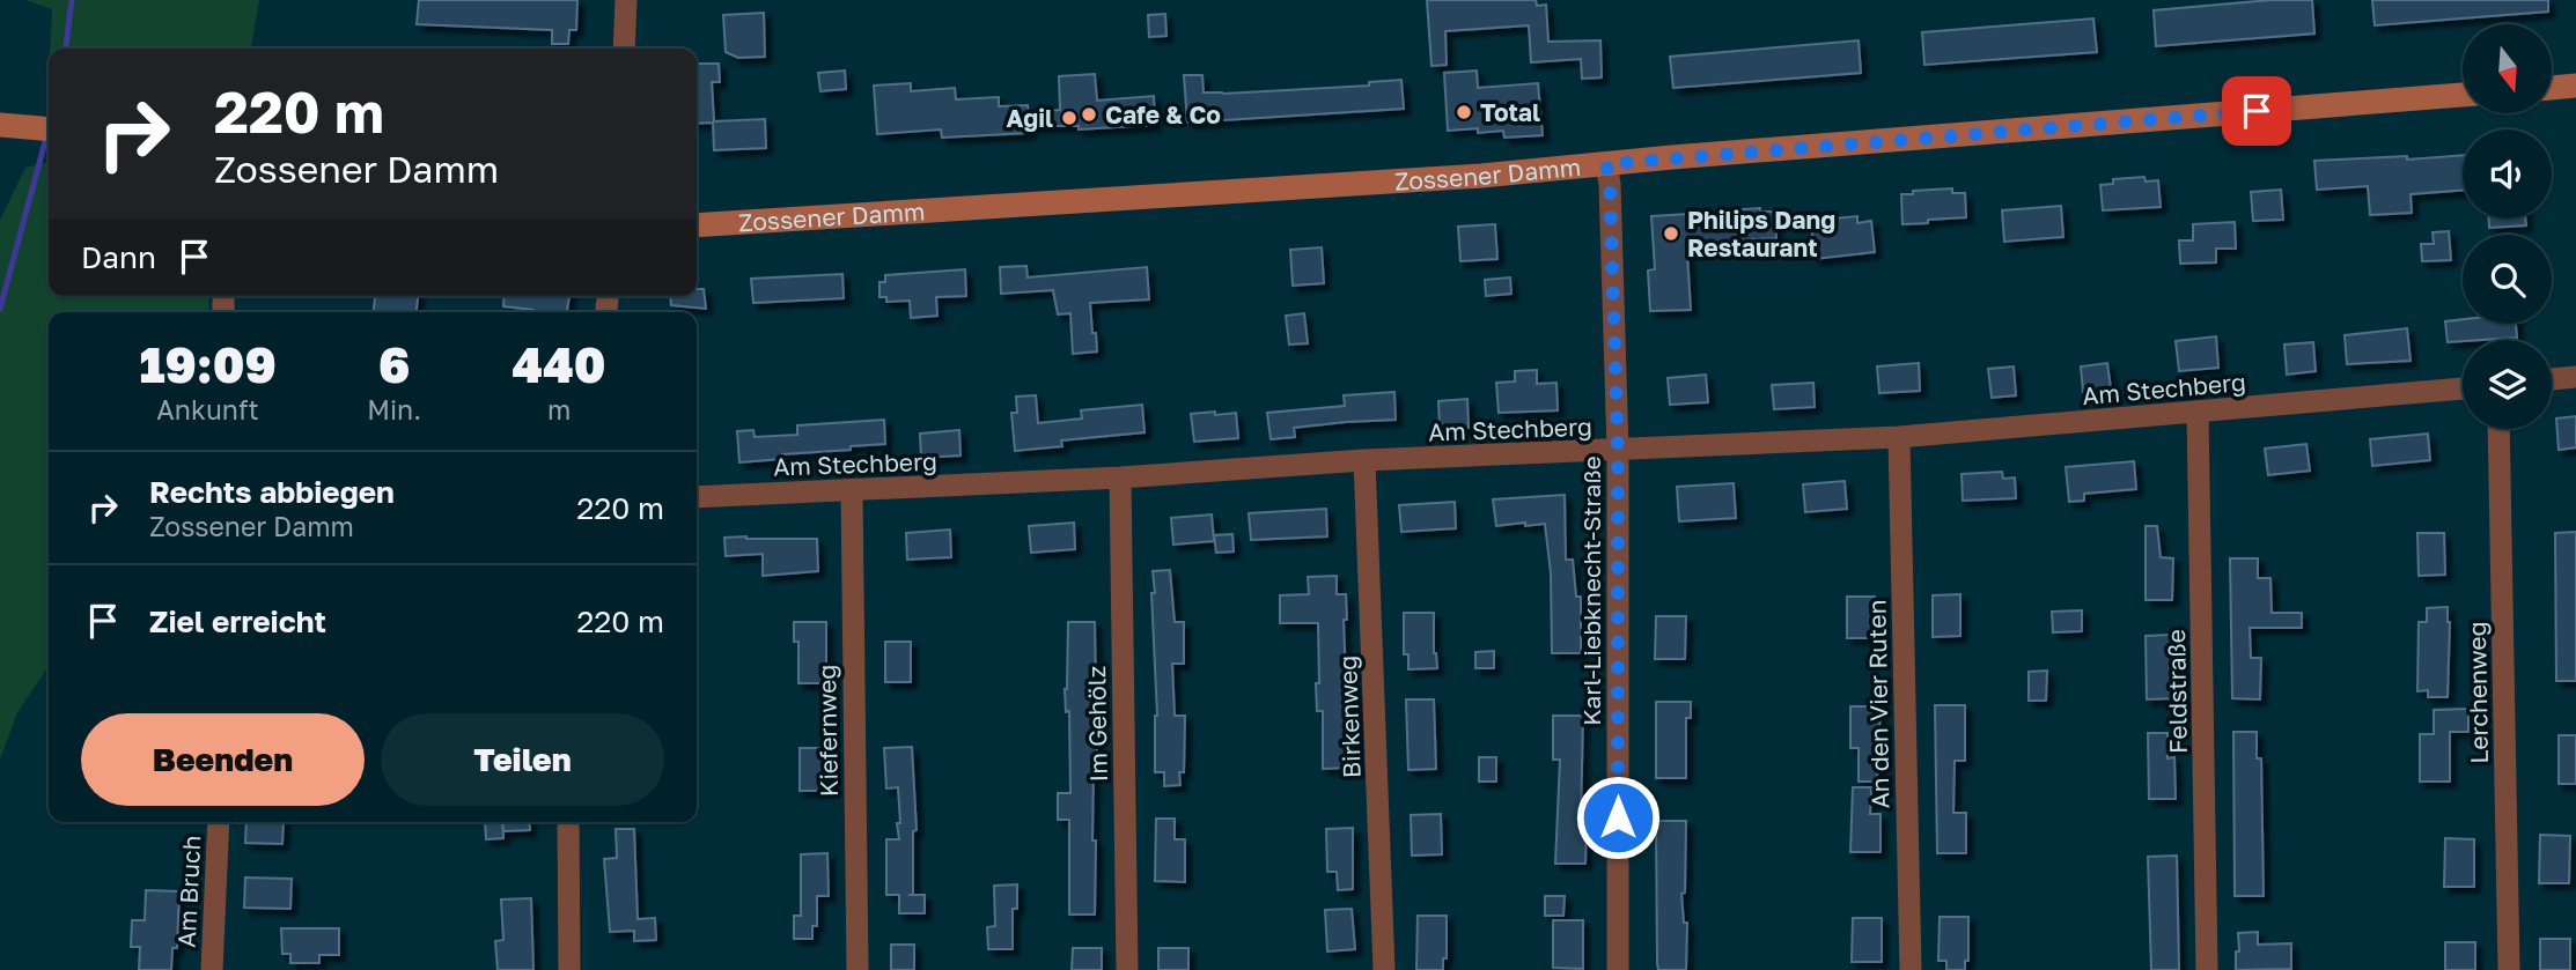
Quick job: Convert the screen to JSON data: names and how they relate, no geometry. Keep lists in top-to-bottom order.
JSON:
{
  "streets": {
    "main road": ["Zossener Damm"],
    "street": [
      "Am Stechberg",
      "Karl-Liebknecht-Straße",
      "Feldstraße",
      "Lerchenweg",
      "An den Vier Ruten",
      "Birkenweg",
      "Im Gehölz",
      "Kiefernweg",
      "Am Bruch"
    ]
  },
  "crossings": [
    ["Zossener Damm", "Karl-Liebknecht-Straße"],
    ["Am Stechberg", "Karl-Liebknecht-Straße"],
    ["Am Stechberg", "Feldstraße"],
    ["Am Stechberg", "An den Vier Ruten"],
    ["Am Stechberg", "Birkenweg"],
    ["Am Stechberg", "Im Gehölz"],
    ["Am Stechberg", "Kiefernweg"]
  ],
  "places": [
    "Total",
    "Cafe & Co",
    "Agil",
    "Philips Dang Restaurant"
  ],
  "north": "bottom",
  "page": {
    "turn": ["220 m", "Zossener Damm"],
    "then": "Dann",
    "eta": [
      "19:09",
      "Ankunft",
      "6",
      "Min.",
      "440",
      "m"
    ],
    "list": [
      {
        "name": "Rechts abbiegen",
        "note": "Zossener Damm",
        "value": "220 m"
      },
      {
        "name": "Ziel erreicht",
        "value": "220 m"
      }
    ],
    "buttons": ["Beenden", "Teilen"]
  }
}
